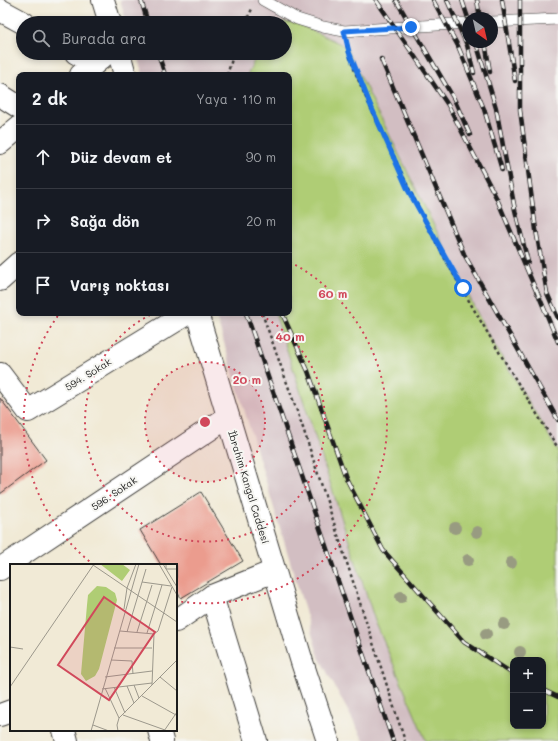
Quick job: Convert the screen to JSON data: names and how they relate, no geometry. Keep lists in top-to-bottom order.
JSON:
{
  "streets": {
    "street": ["594. Sokak", "İbrahim Kangal Caddesi", "596. Sokak"]
  },
  "crossings": [
    ["İbrahim Kangal Caddesi", "596. Sokak"]
  ],
  "north": "bottom right",
  "page": {
    "search": "Burada ara",
    "heading": ["2 dk", "Yaya · 110 m"],
    "list": [
      ["Düz devam et", "90 m"],
      ["Sağa dön", "20 m"],
      "Varış noktası"
    ],
    "map_buttons": ["+", "−"]
  },
  "rings": ["60 m", "40 m", "20 m"]
}
